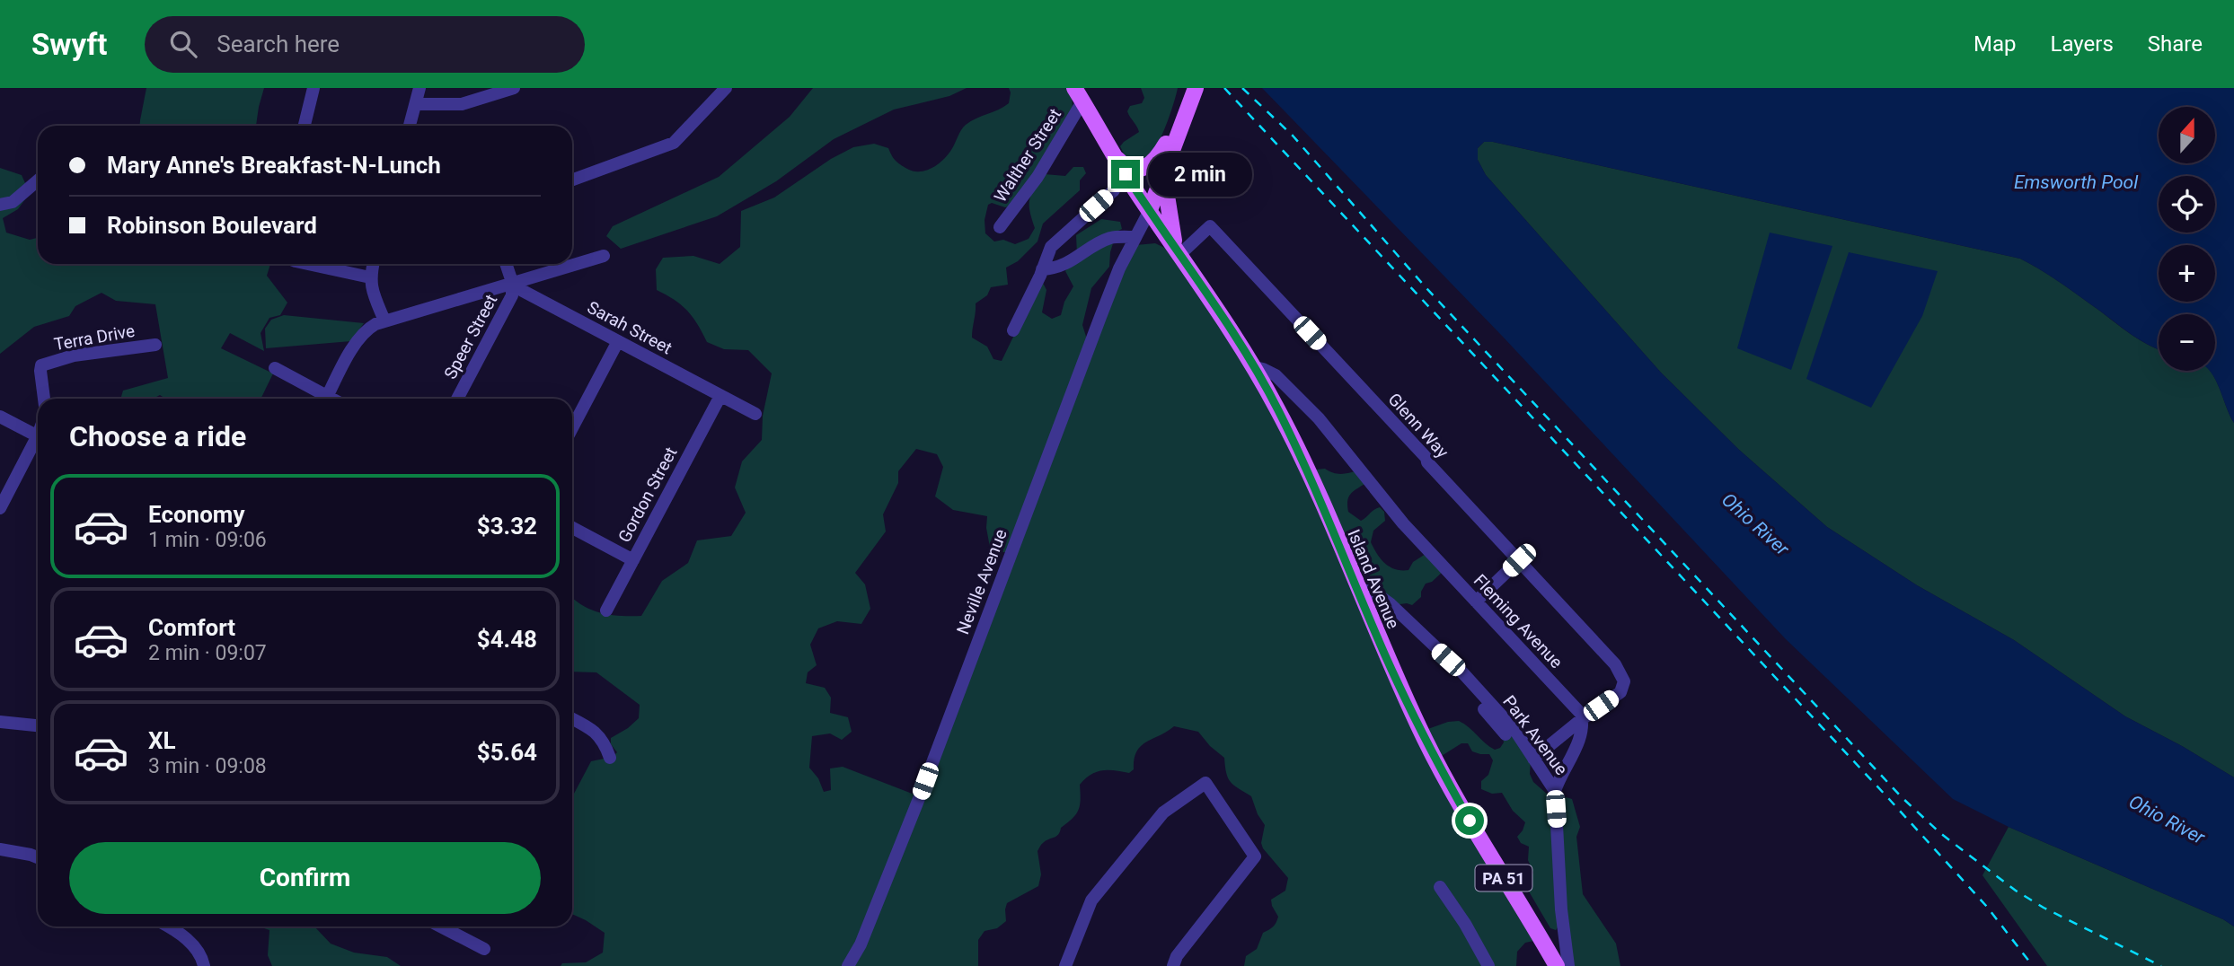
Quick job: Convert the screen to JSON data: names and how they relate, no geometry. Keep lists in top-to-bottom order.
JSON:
{
  "streets": {
    "main road": ["Island Avenue", "PA 51"],
    "street": [
      "Walther Street",
      "Sarah Street",
      "Speer Street",
      "Terra Drive",
      "Glenn Way",
      "Gordon Street",
      "Neville Avenue",
      "Fleming Avenue",
      "Park Avenue"
    ]
  },
  "crossings": [
    ["Walther Street", "PA 51"],
    ["Sarah Street", "Speer Street"],
    ["Sarah Street", "Gordon Street"],
    ["Glenn Way", "Island Avenue"],
    ["Glenn Way", "Fleming Avenue"],
    ["Island Avenue", "Neville Avenue"],
    ["Island Avenue", "Fleming Avenue"],
    ["Island Avenue", "Park Avenue"],
    ["Island Avenue", "PA 51"],
    ["Neville Avenue", "PA 51"]
  ],
  "water": ["Emsworth Pool", "Ohio River"],
  "north": "top",
  "page": {
    "header": "Swyft",
    "search": "Search here",
    "nav": ["Map", "Layers", "Share"],
    "map_buttons": ["+", "−"],
    "banner": ["Mary Anne's Breakfast-N-Lunch", "Robinson Boulevard"],
    "bubble": "2 min",
    "heading": "Choose a ride",
    "list": [
      {
        "name": "Economy",
        "note": "1 min · 09:06",
        "value": "$3.32"
      },
      {
        "name": "Comfort",
        "note": "2 min · 09:07",
        "value": "$4.48"
      },
      {
        "name": "XL",
        "note": "3 min · 09:08",
        "value": "$5.64"
      }
    ],
    "buttons": "Confirm"
  }
}
